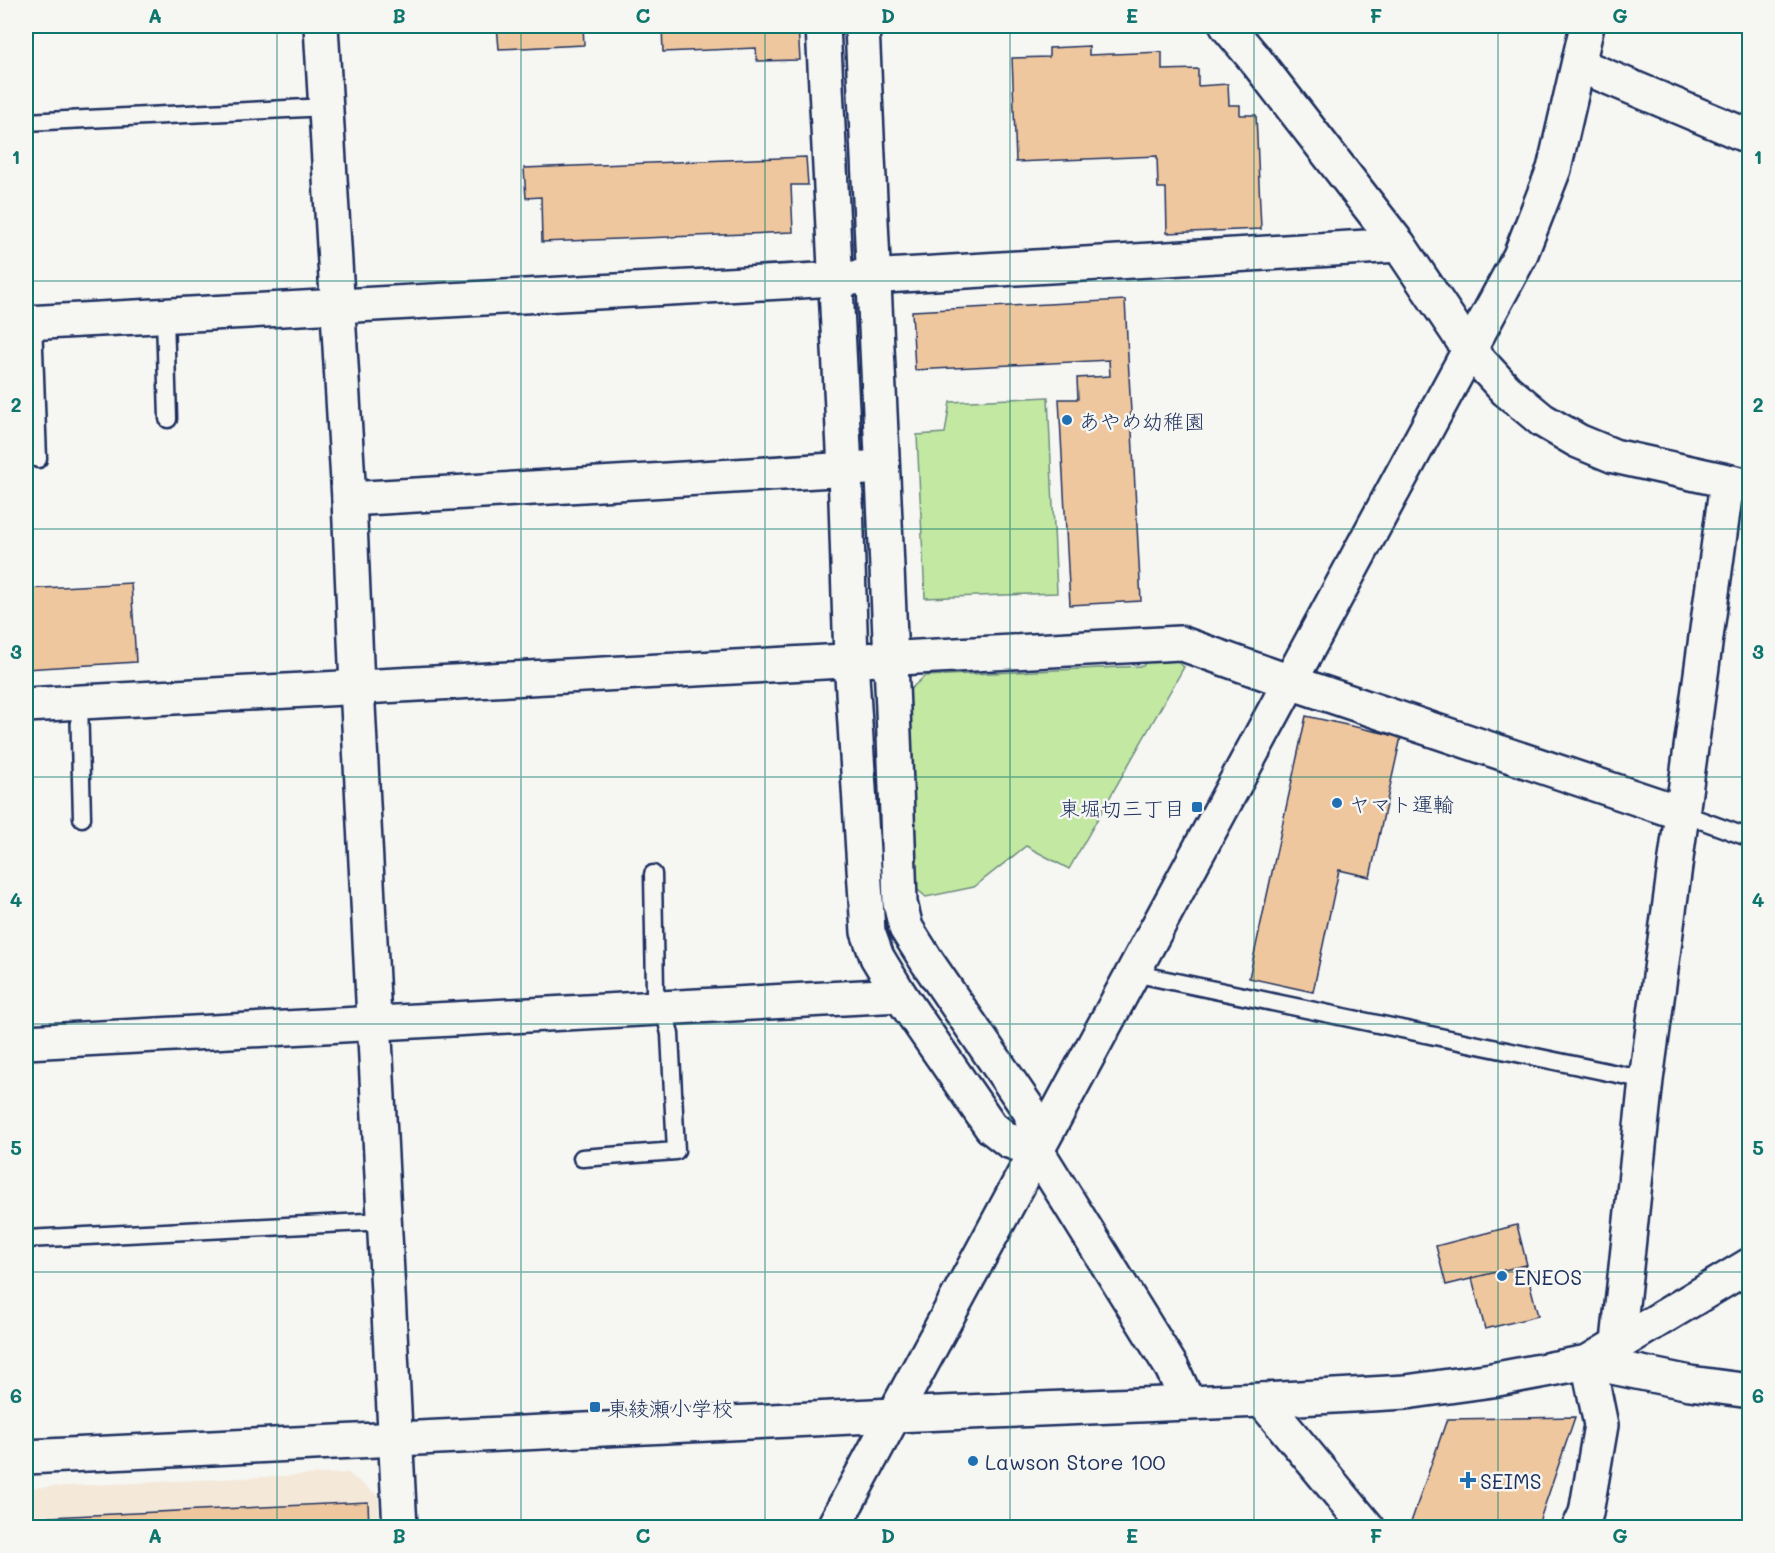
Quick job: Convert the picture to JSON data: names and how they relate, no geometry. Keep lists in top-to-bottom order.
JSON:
{
  "places": {
    "other": [
      "あやめ幼稚園",
      "ヤマト運輸",
      "ENEOS",
      "Lawson Store 100"
    ],
    "transit": ["東堀切三丁目", "東綾瀬小学校"],
    "health": ["SEIMS"]
  },
  "grid": {
    "columns": [
      "A",
      "B",
      "C",
      "D",
      "E",
      "F",
      "G"
    ],
    "rows": [
      "1",
      "2",
      "3",
      "4",
      "5",
      "6"
    ]
  }
}
